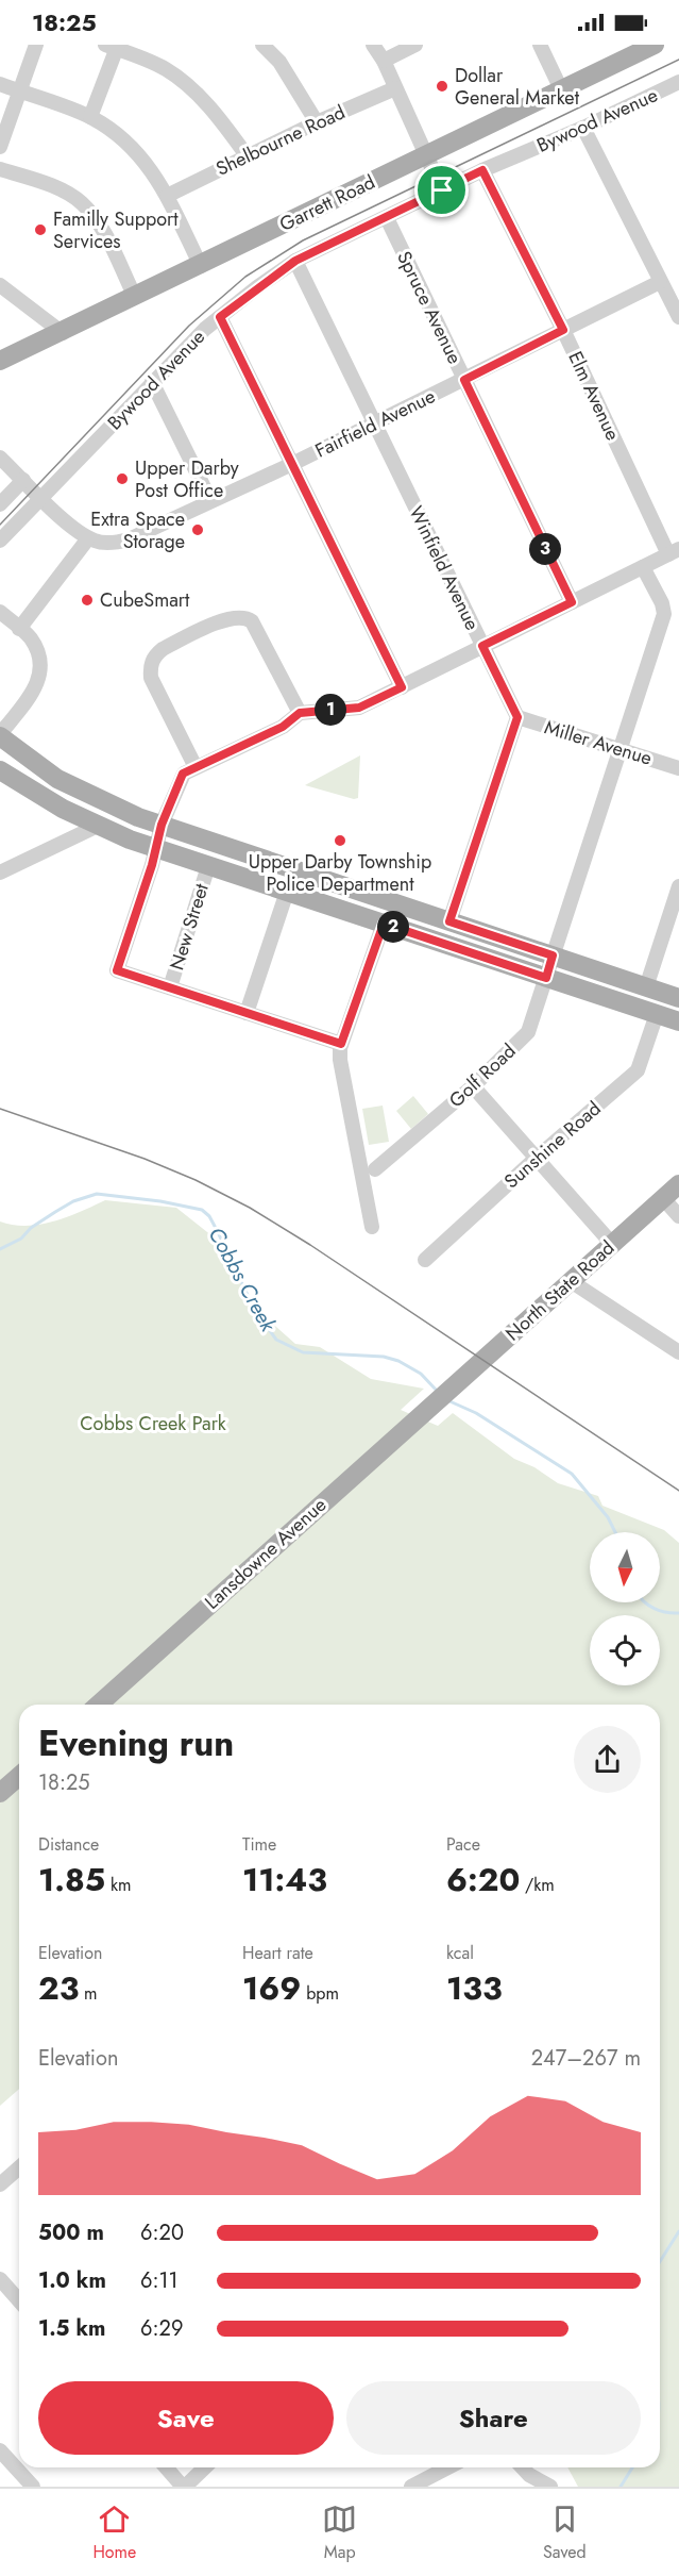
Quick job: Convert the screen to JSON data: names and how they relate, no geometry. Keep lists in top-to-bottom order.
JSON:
{
  "streets": {
    "main road": ["Garrett Road", "North State Road", "Lansdowne Avenue"],
    "street": [
      "Bywood Avenue",
      "Shelbourne Road",
      "Spruce Avenue",
      "Elm Avenue",
      "Fairfield Avenue",
      "Winfield Avenue",
      "Miller Avenue",
      "New Street",
      "Golf Road",
      "Sunshine Road"
    ]
  },
  "crossings": [
    ["Bywood Avenue", "Spruce Avenue"],
    ["Bywood Avenue", "Elm Avenue"],
    ["Bywood Avenue", "Winfield Avenue"],
    ["Spruce Avenue", "Fairfield Avenue"],
    ["Elm Avenue", "Fairfield Avenue"],
    ["Fairfield Avenue", "Winfield Avenue"],
    ["Winfield Avenue", "Miller Avenue"],
    ["North State Road", "Lansdowne Avenue"]
  ],
  "water": ["Cobbs Creek"],
  "parks": ["Cobbs Creek Park"],
  "places": [
    "Dollar General Market",
    "Familly Support Services",
    "Upper Darby Post Office",
    "Extra Space Storage",
    "CubeSmart",
    "Upper Darby Township Police Department"
  ],
  "north": "bottom",
  "page": {
    "status": "18:25",
    "pins": ["3", "1", "2"],
    "heading": ["Evening run", "18:25"],
    "stats": [
      ["Distance", "1.85 km"],
      ["Time", "11:43"],
      ["Pace", "6:20 /km"],
      ["Elevation", "23 m"],
      ["Heart rate", "169 bpm"],
      ["kcal", "133"]
    ],
    "chart": ["Elevation", "247–267 m"],
    "list": [
      {
        "name": "500 m",
        "note": "6:20"
      },
      {
        "name": "1.0 km",
        "note": "6:11"
      },
      {
        "name": "1.5 km",
        "note": "6:29"
      }
    ],
    "buttons": ["Save", "Share"],
    "tabs": ["Home", "Map", "Saved"]
  }
}
